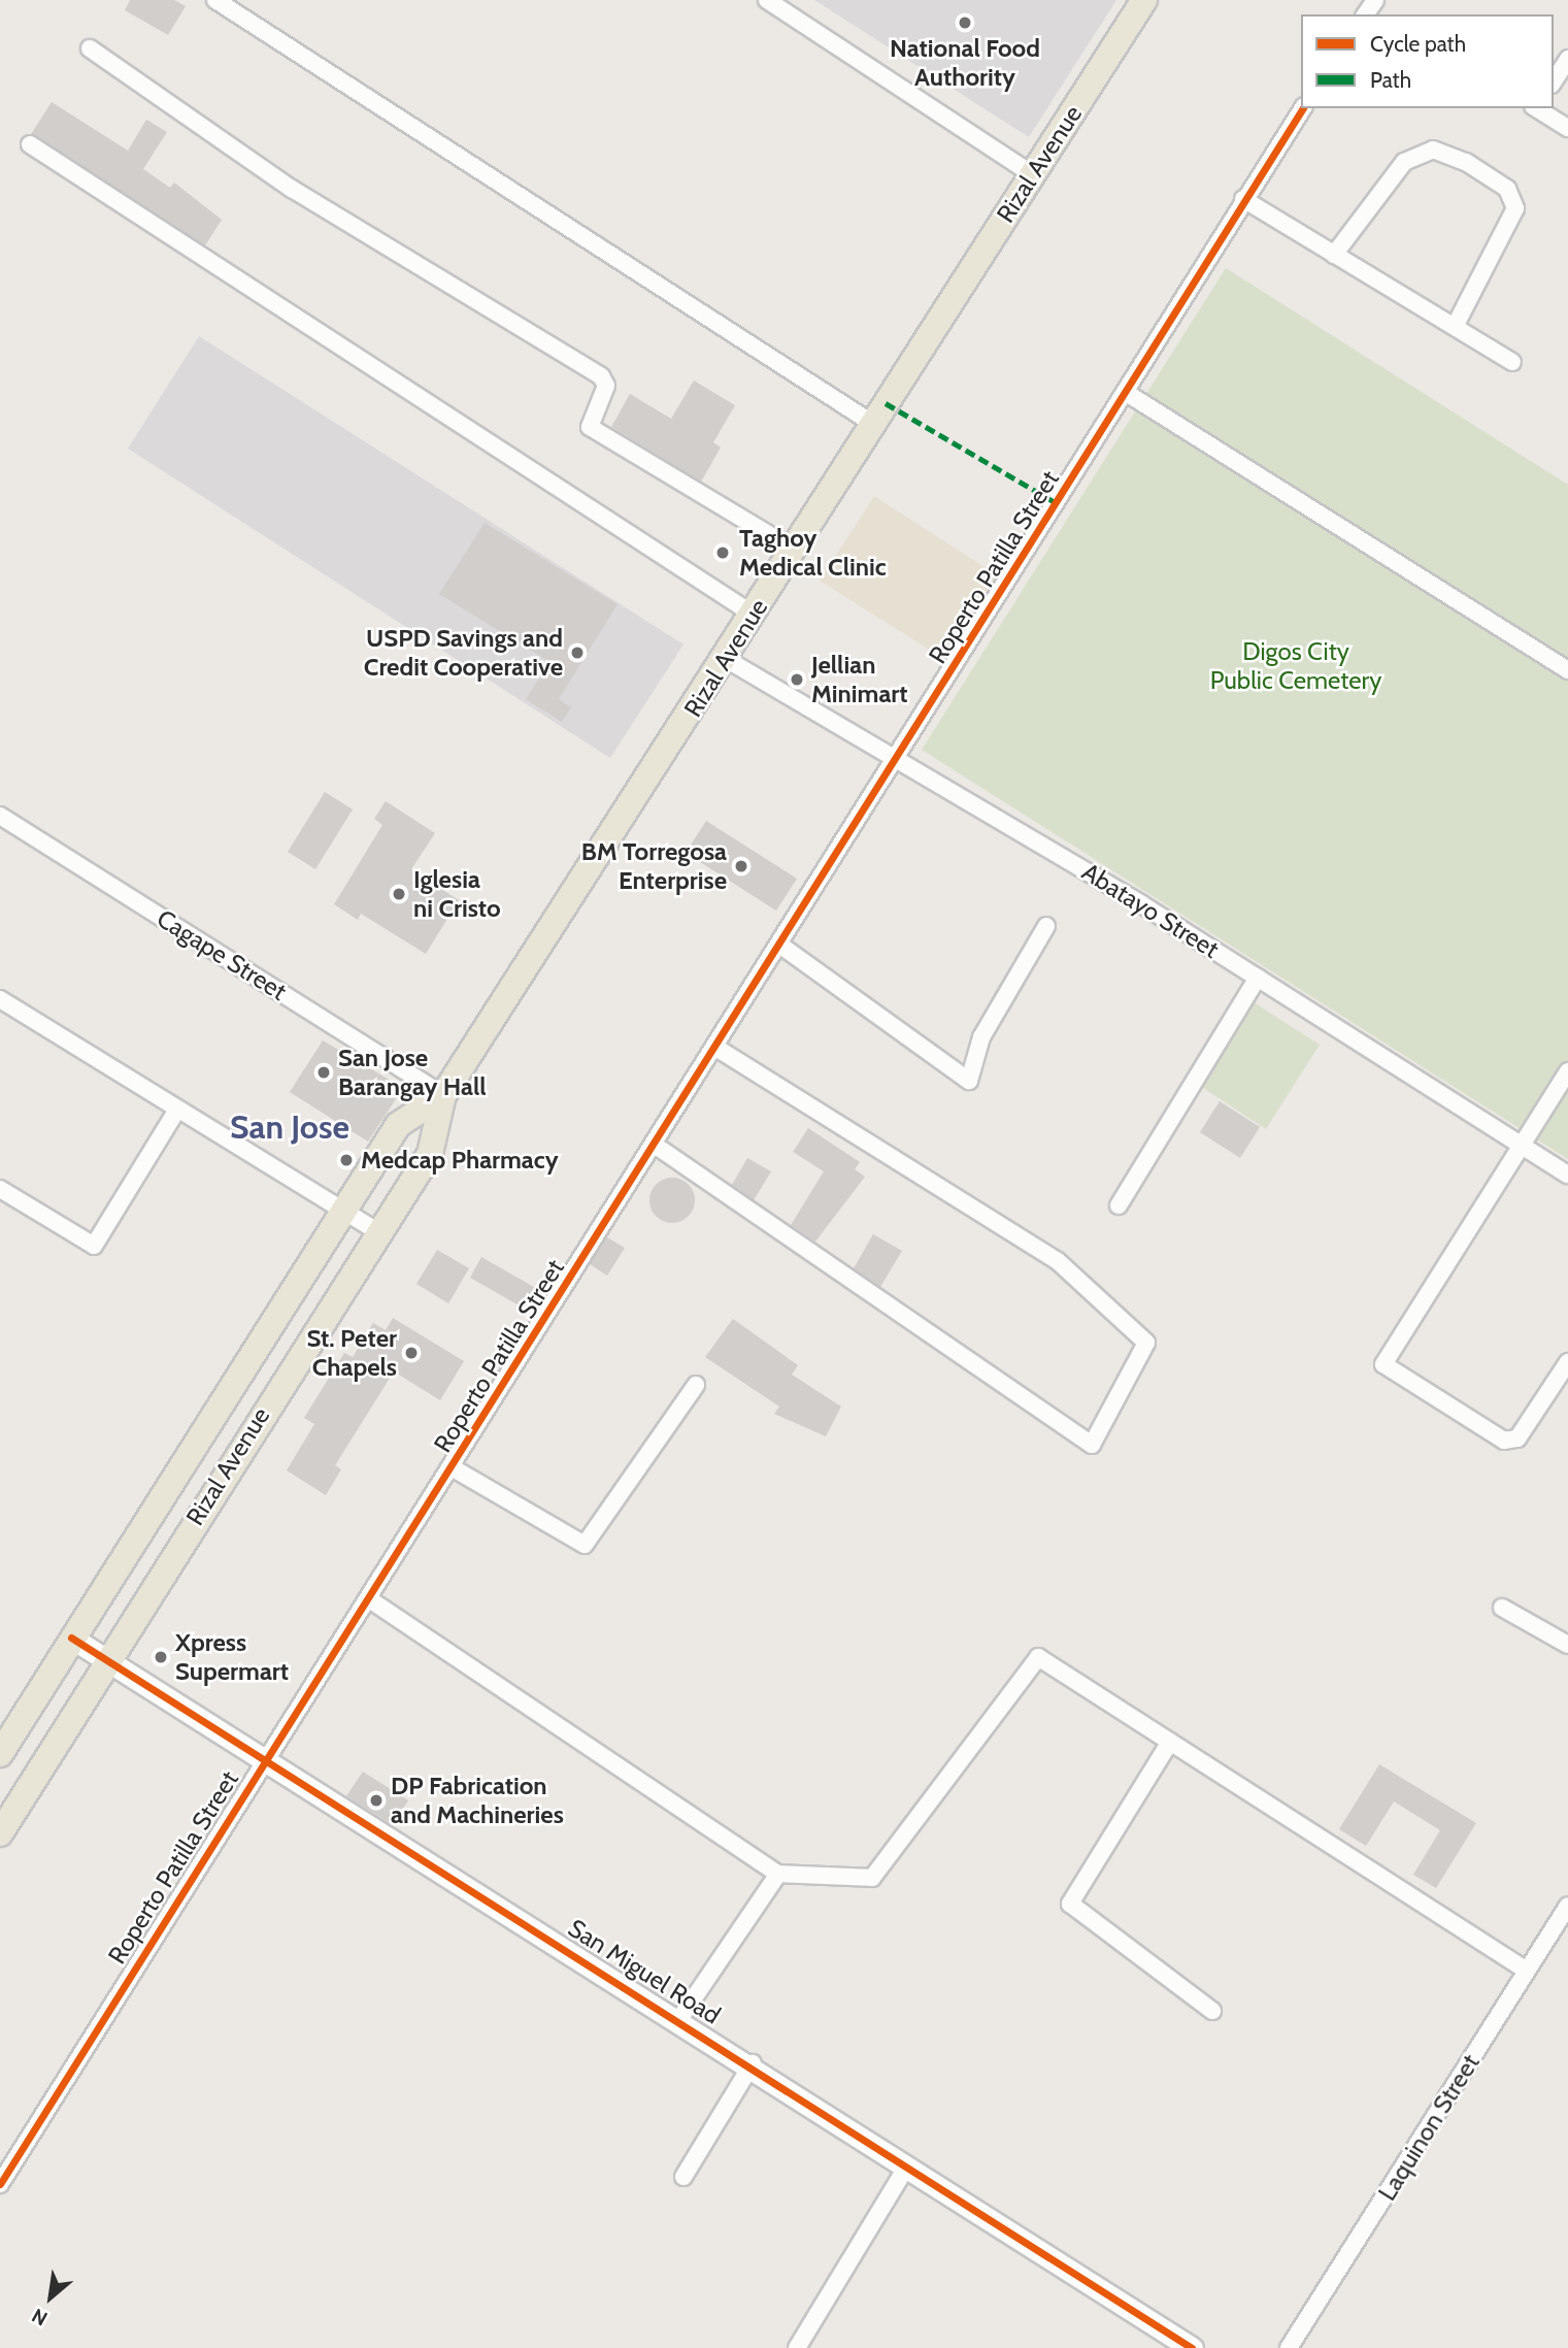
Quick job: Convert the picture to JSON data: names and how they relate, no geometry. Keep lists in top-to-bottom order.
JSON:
{
  "streets": {
    "main road": ["Rizal Avenue"],
    "street": [
      "Roperto Patilla Street",
      "Abatayo Street",
      "Cagape Street",
      "San Miguel Road",
      "Laquinon Street"
    ]
  },
  "crossings": [
    ["Rizal Avenue", "Abatayo Street"],
    ["Rizal Avenue", "Cagape Street"],
    ["Rizal Avenue", "San Miguel Road"],
    ["Roperto Patilla Street", "Abatayo Street"],
    ["Roperto Patilla Street", "San Miguel Road"]
  ],
  "districts": ["San Jose"],
  "parks": ["Digos City Public Cemetery"],
  "places": [
    "National Food Authority",
    "Taghoy Medical Clinic",
    "USPD Savings and Credit Cooperative",
    "Jellian Minimart",
    "BM Torregosa Enterprise",
    "Iglesia ni Cristo",
    "San Jose Barangay Hall",
    "Medcap Pharmacy",
    "St. Peter Chapels",
    "Xpress Supermart",
    "DP Fabrication and Machineries"
  ],
  "legend": ["Cycle path", "Path"],
  "north": "bottom left"
}
